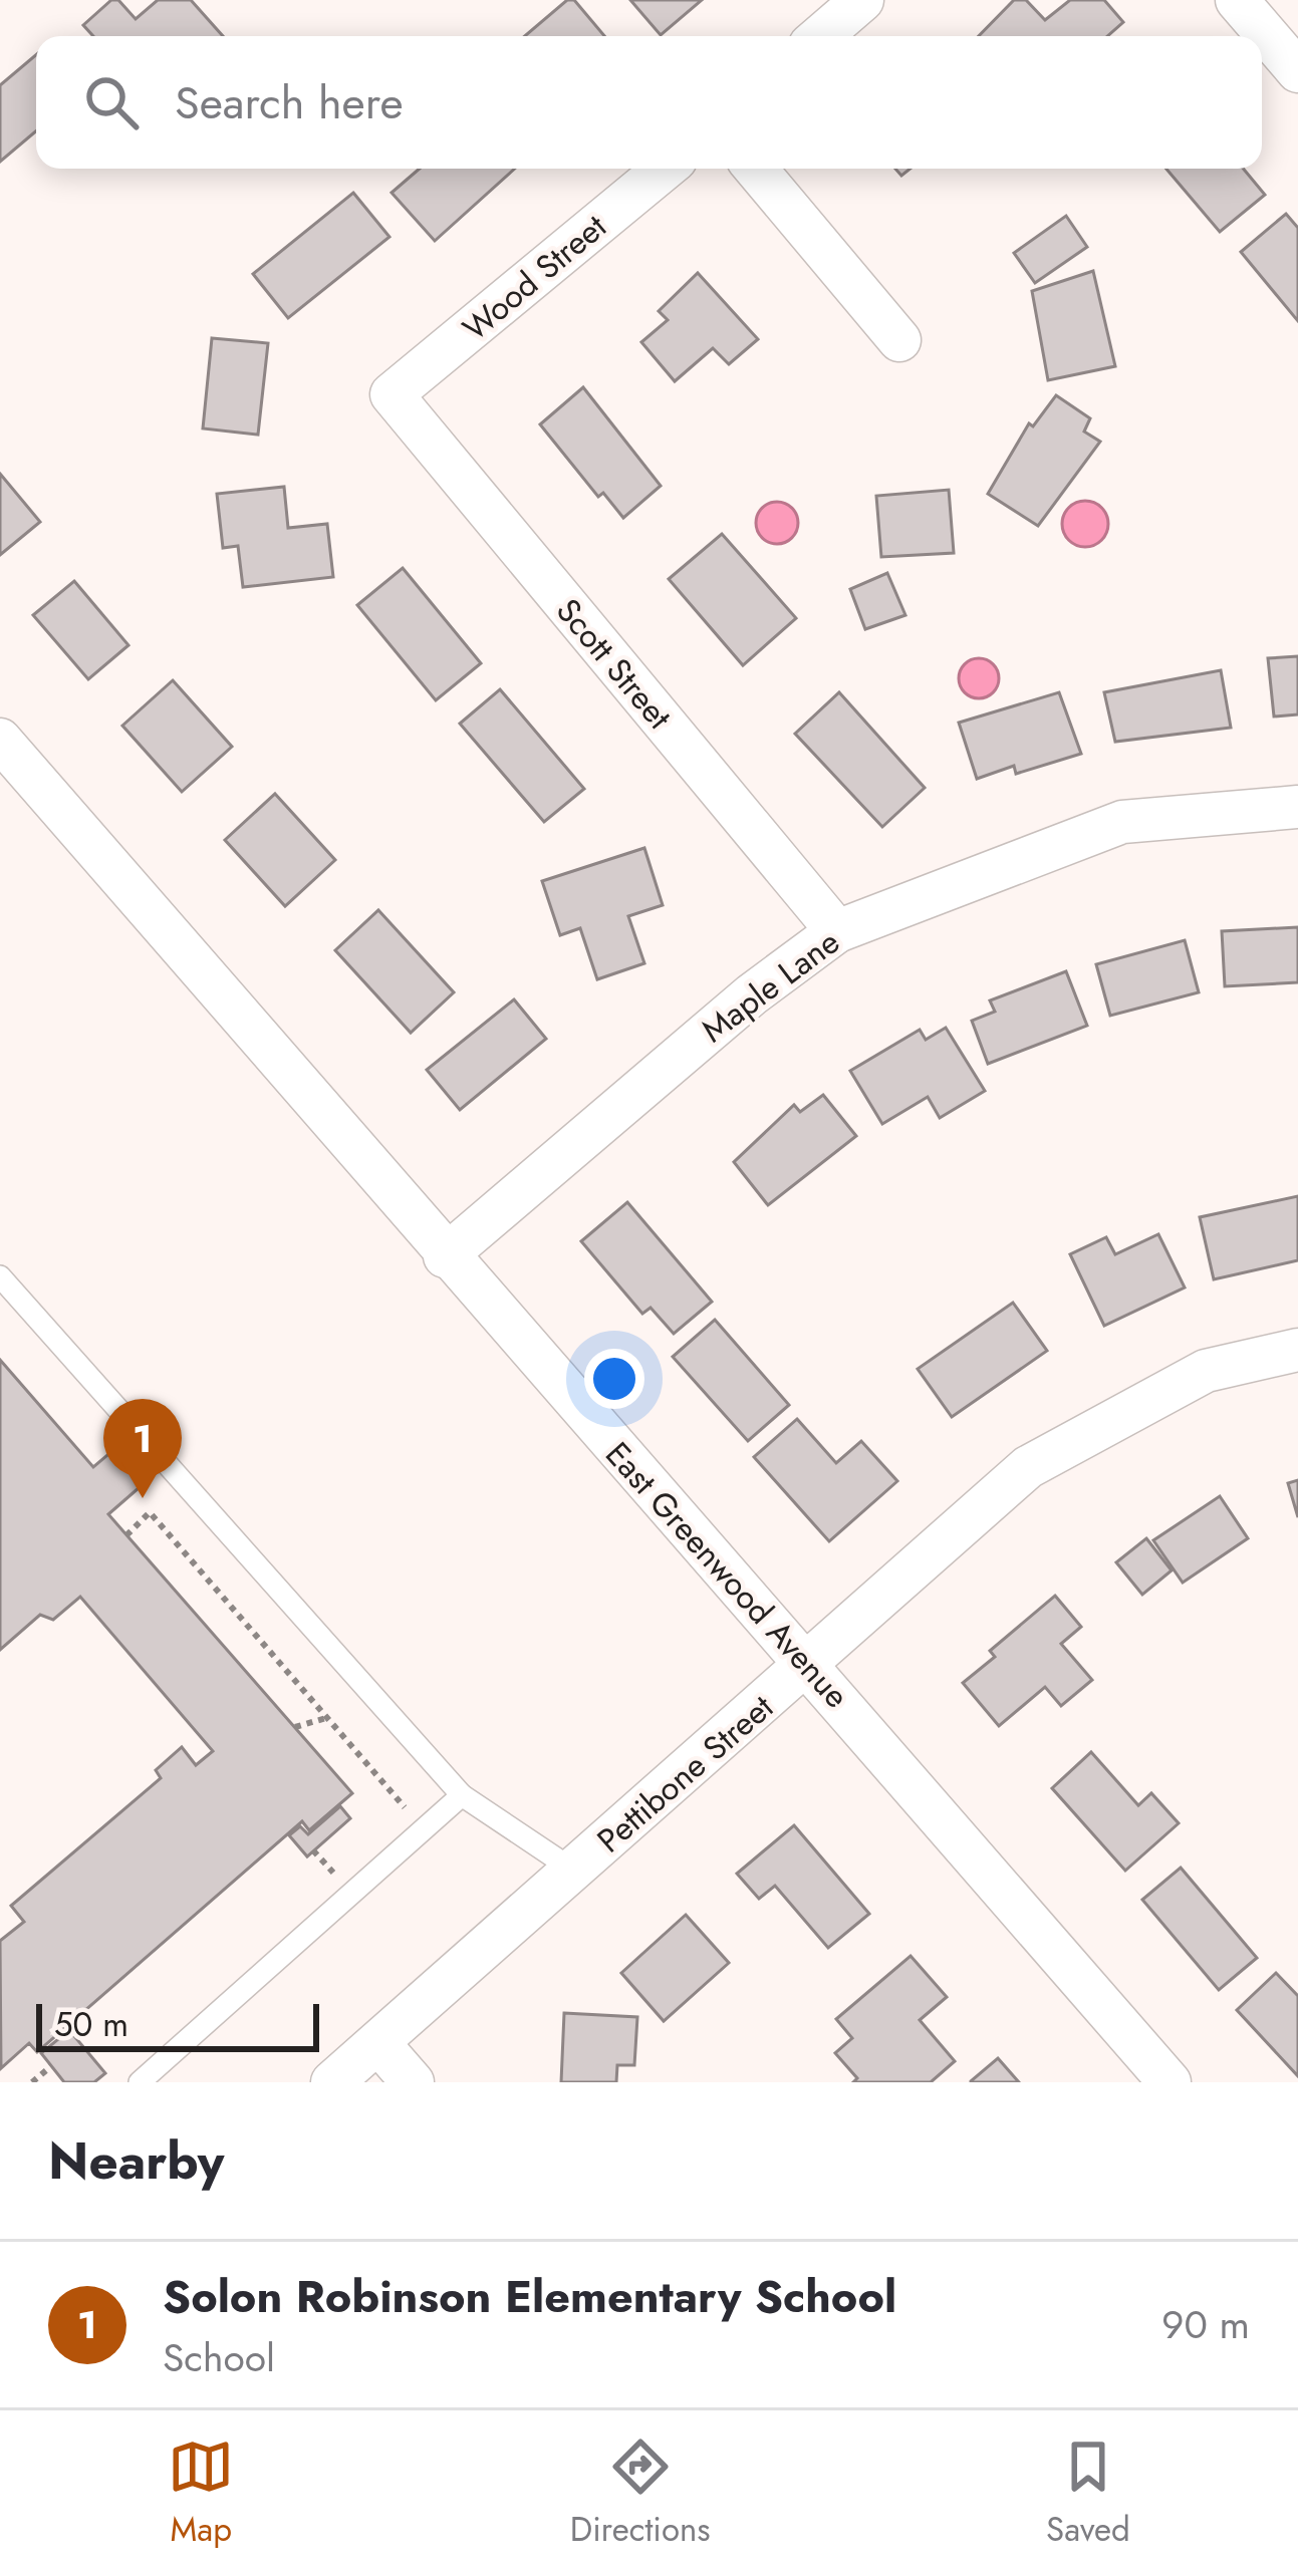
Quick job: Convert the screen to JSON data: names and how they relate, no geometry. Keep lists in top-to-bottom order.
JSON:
{
  "streets": {
    "street": [
      "Wood Street",
      "Scott Street",
      "Maple Lane",
      "East Greenwood Avenue",
      "Pettibone Street"
    ]
  },
  "crossings": [
    ["Wood Street", "Scott Street"],
    ["Scott Street", "Maple Lane"],
    ["Maple Lane", "East Greenwood Avenue"],
    ["East Greenwood Avenue", "Pettibone Street"]
  ],
  "scale_bar": "50 m",
  "page": {
    "search": "Search here",
    "pins": "1",
    "scale": "50 m",
    "heading": "Nearby",
    "list": [
      {
        "mark": "1",
        "name": "Solon Robinson Elementary School",
        "note": "School",
        "value": "90 m"
      }
    ],
    "nav": ["Map", "Directions", "Saved"]
  }
}
